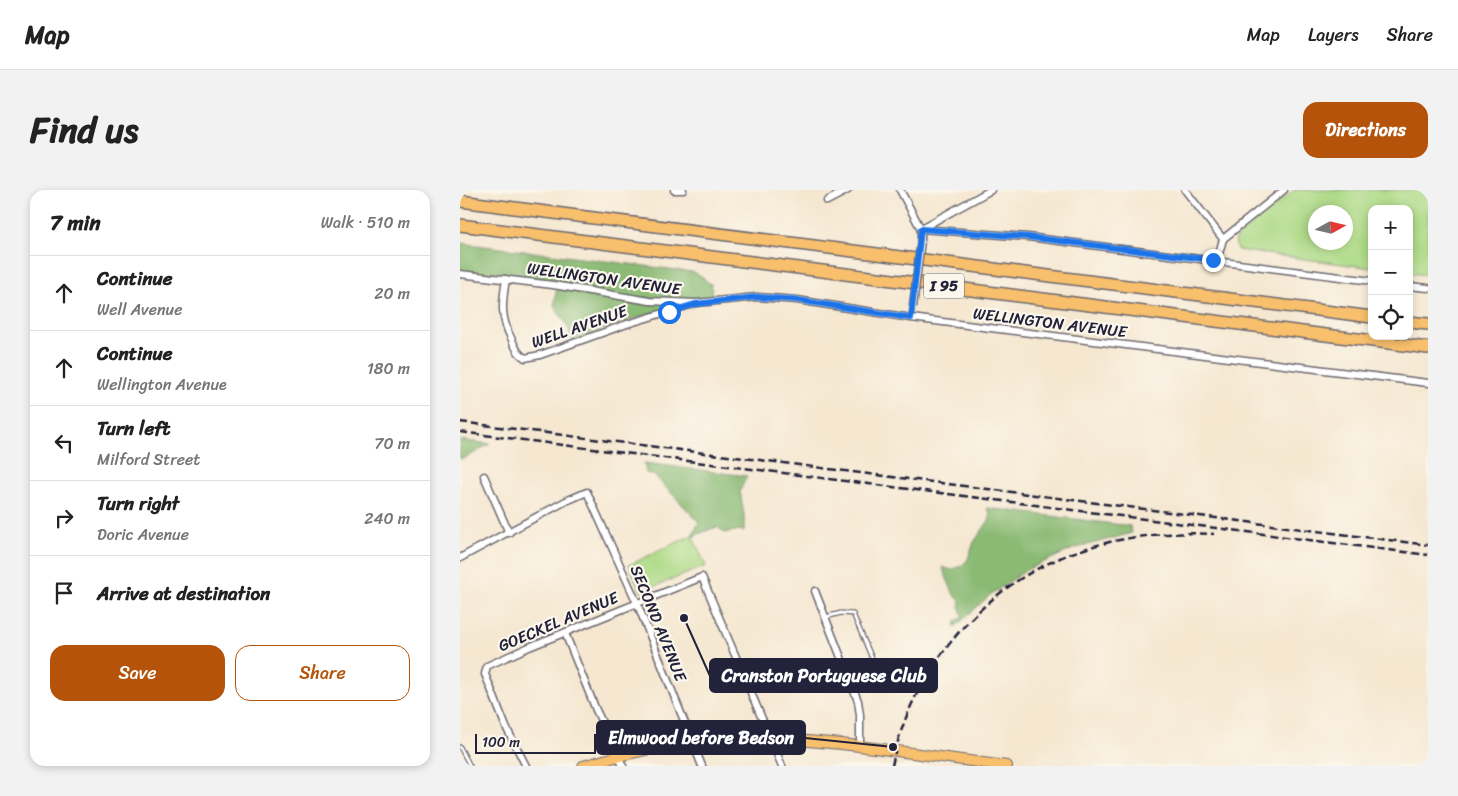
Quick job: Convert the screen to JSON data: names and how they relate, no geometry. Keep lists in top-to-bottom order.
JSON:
{
  "streets": {
    "highway": ["I 95"],
    "street": [
      "WELLINGTON AVENUE",
      "WELL AVENUE",
      "GOECKEL AVENUE",
      "SECOND AVENUE"
    ]
  },
  "crossings": [
    ["WELLINGTON AVENUE", "WELL AVENUE"],
    ["GOECKEL AVENUE", "SECOND AVENUE"]
  ],
  "places": ["Cranston Portuguese Club", "Elmwood before Bedson"],
  "scale_bar": "100 m",
  "north": "right",
  "page": {
    "header": "Map",
    "nav": ["Map", "Layers", "Share"],
    "title": "Find us",
    "buttons": [
      "Directions",
      ["Save", "Share"]
    ],
    "heading": ["7 min", "Walk · 510 m"],
    "map_buttons": ["+", "−"],
    "list": [
      ["Continue", "Well Avenue", "20 m"],
      ["Continue", "Wellington Avenue", "180 m"],
      ["Turn left", "Milford Street", "70 m"],
      ["Turn right", "Doric Avenue", "240 m"],
      "Arrive at destination"
    ],
    "scale": "100 m"
  }
}
